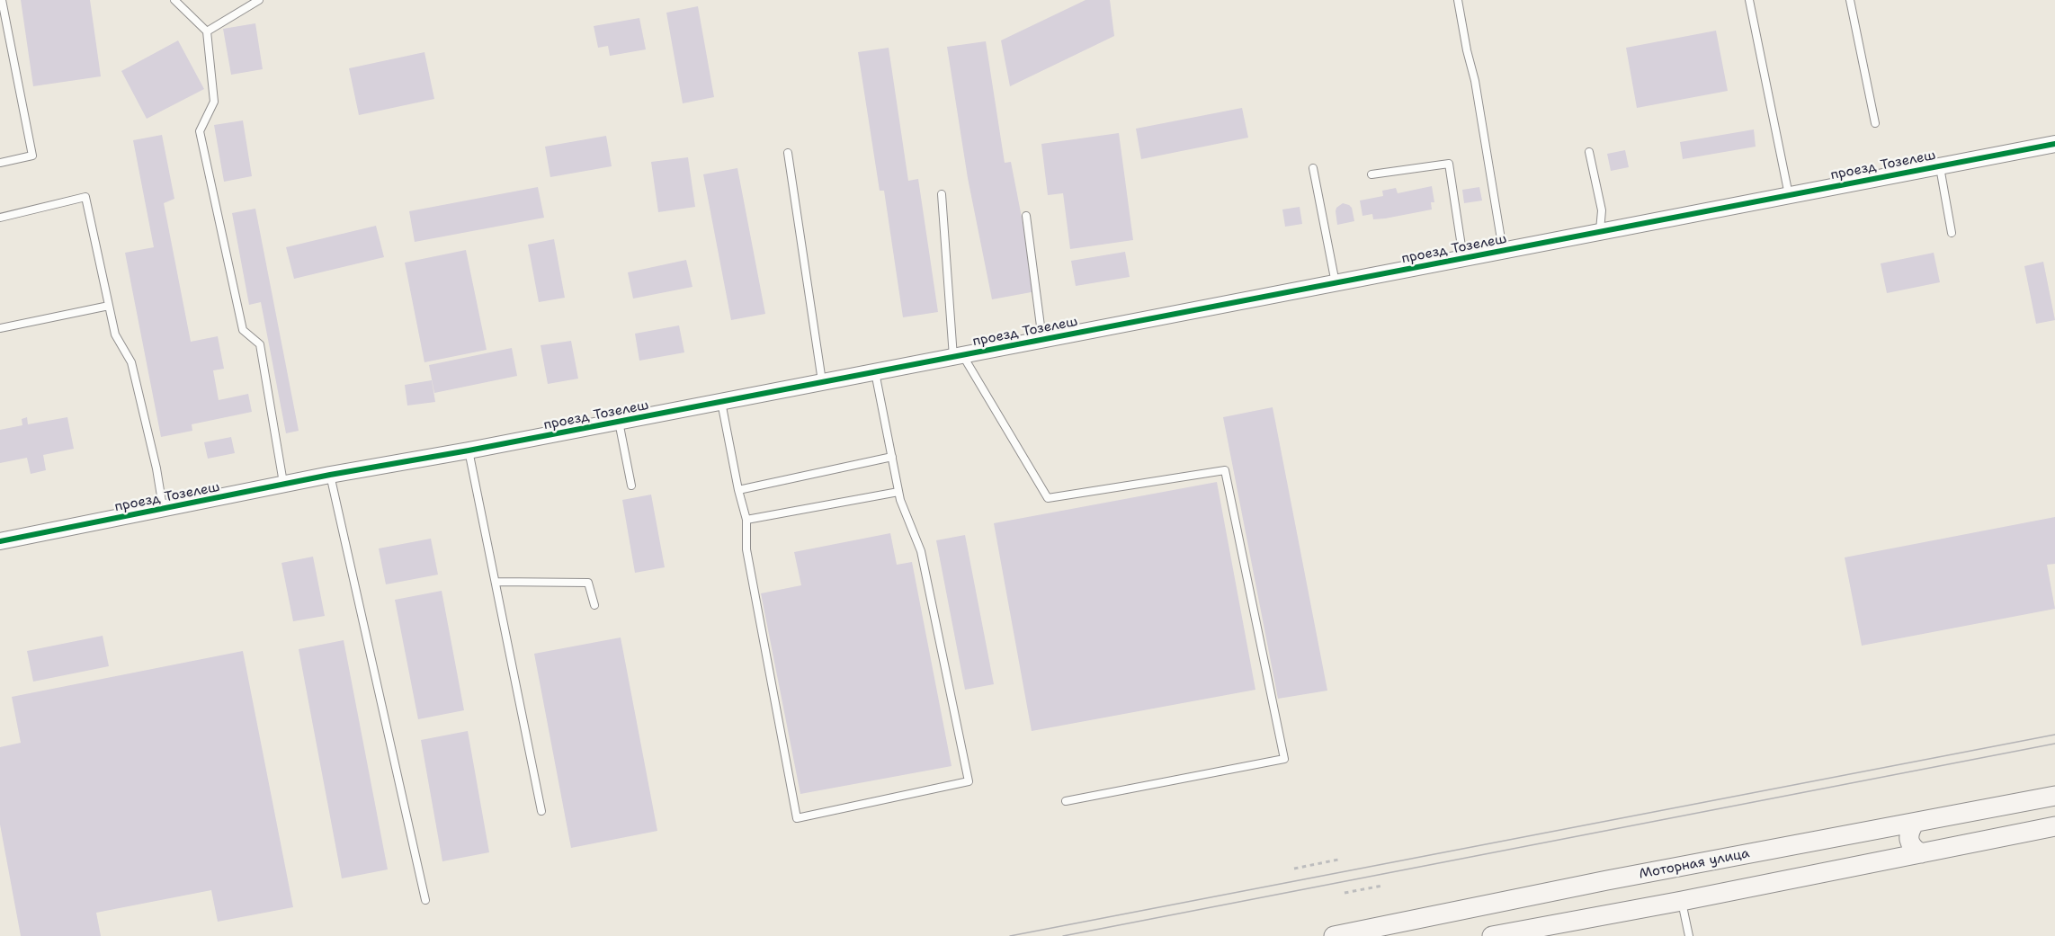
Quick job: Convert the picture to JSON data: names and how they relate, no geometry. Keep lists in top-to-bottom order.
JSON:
{
  "streets": {
    "main road": ["Моторная улица"],
    "street": ["проезд Тозелеш"]
  }
}
